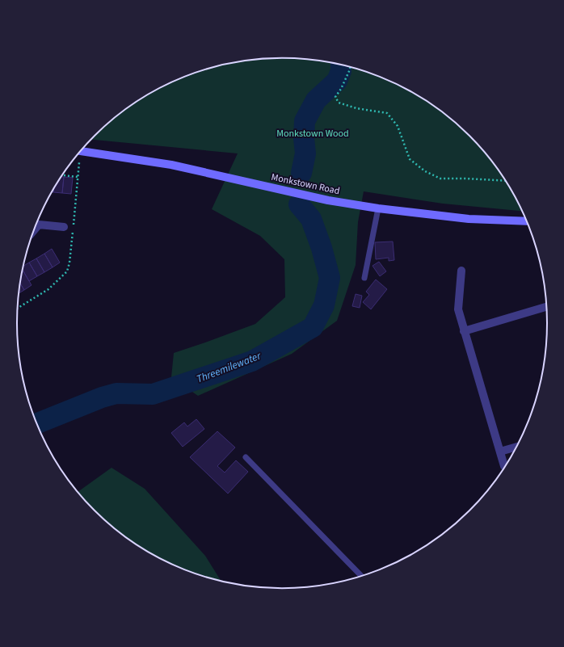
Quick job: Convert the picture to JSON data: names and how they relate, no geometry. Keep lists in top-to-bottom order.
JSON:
{
  "streets": {
    "street": ["Monkstown Road"]
  },
  "water": ["Threemilewater"],
  "parks": ["Monkstown Wood"]
}
